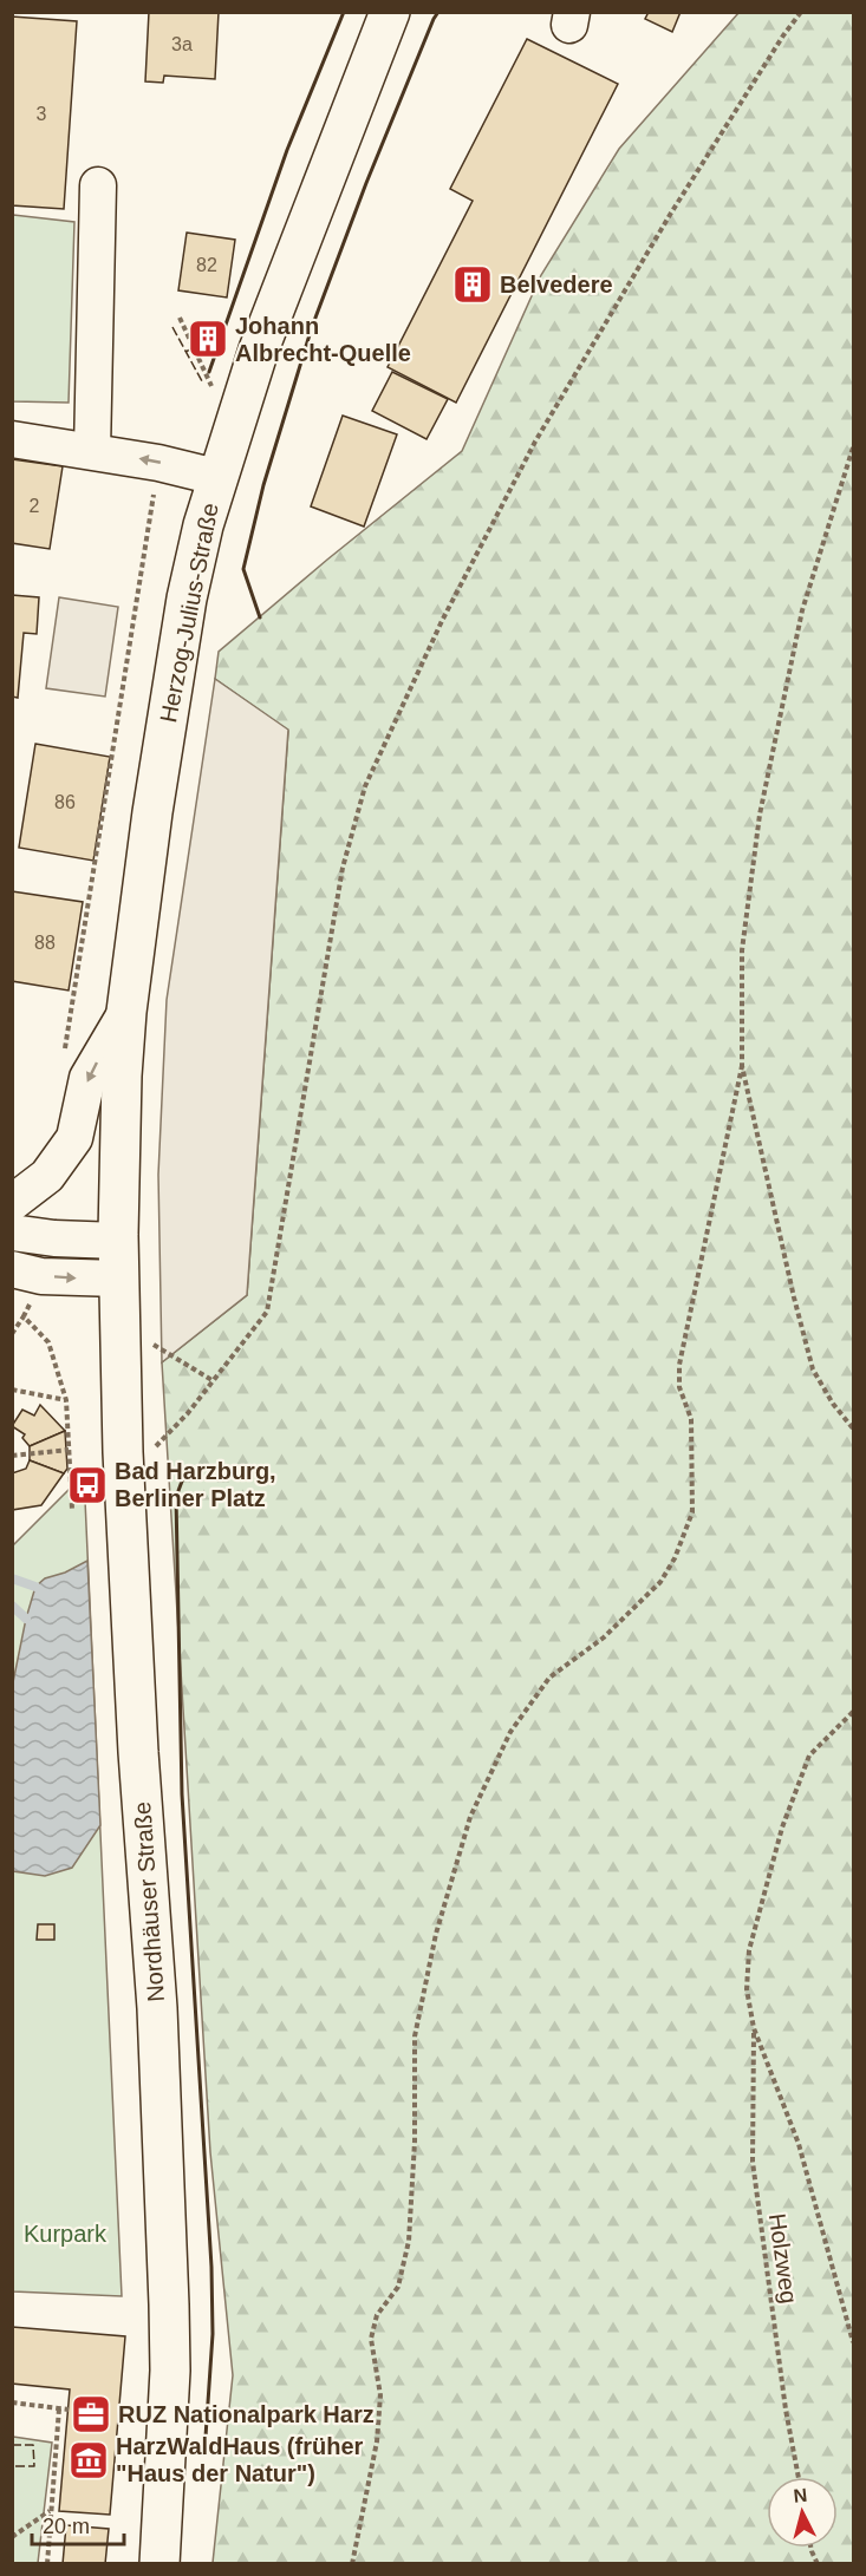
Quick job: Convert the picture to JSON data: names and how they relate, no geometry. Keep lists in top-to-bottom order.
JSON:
{
  "streets": {
    "main road": ["Herzog-Julius-Straße", "Nordhäuser Straße"],
    "path": ["Holzweg"]
  },
  "crossings": [
    ["Herzog-Julius-Straße", "Nordhäuser Straße"]
  ],
  "parks": ["Kurpark"],
  "places": {
    "building": ["Belvedere", "Johann Albrecht-Quelle"],
    "bus stop": ["Bad Harzburg, Berliner Platz"],
    "office": ["RUZ Nationalpark Harz"],
    "museum": ["HarzWaldHaus (früher \"Haus der Natur\")"]
  },
  "house_numbers": [
    "3a",
    "3",
    "82",
    "2",
    "86",
    "88"
  ],
  "scale_bar": "20 m",
  "north": "top"
}
